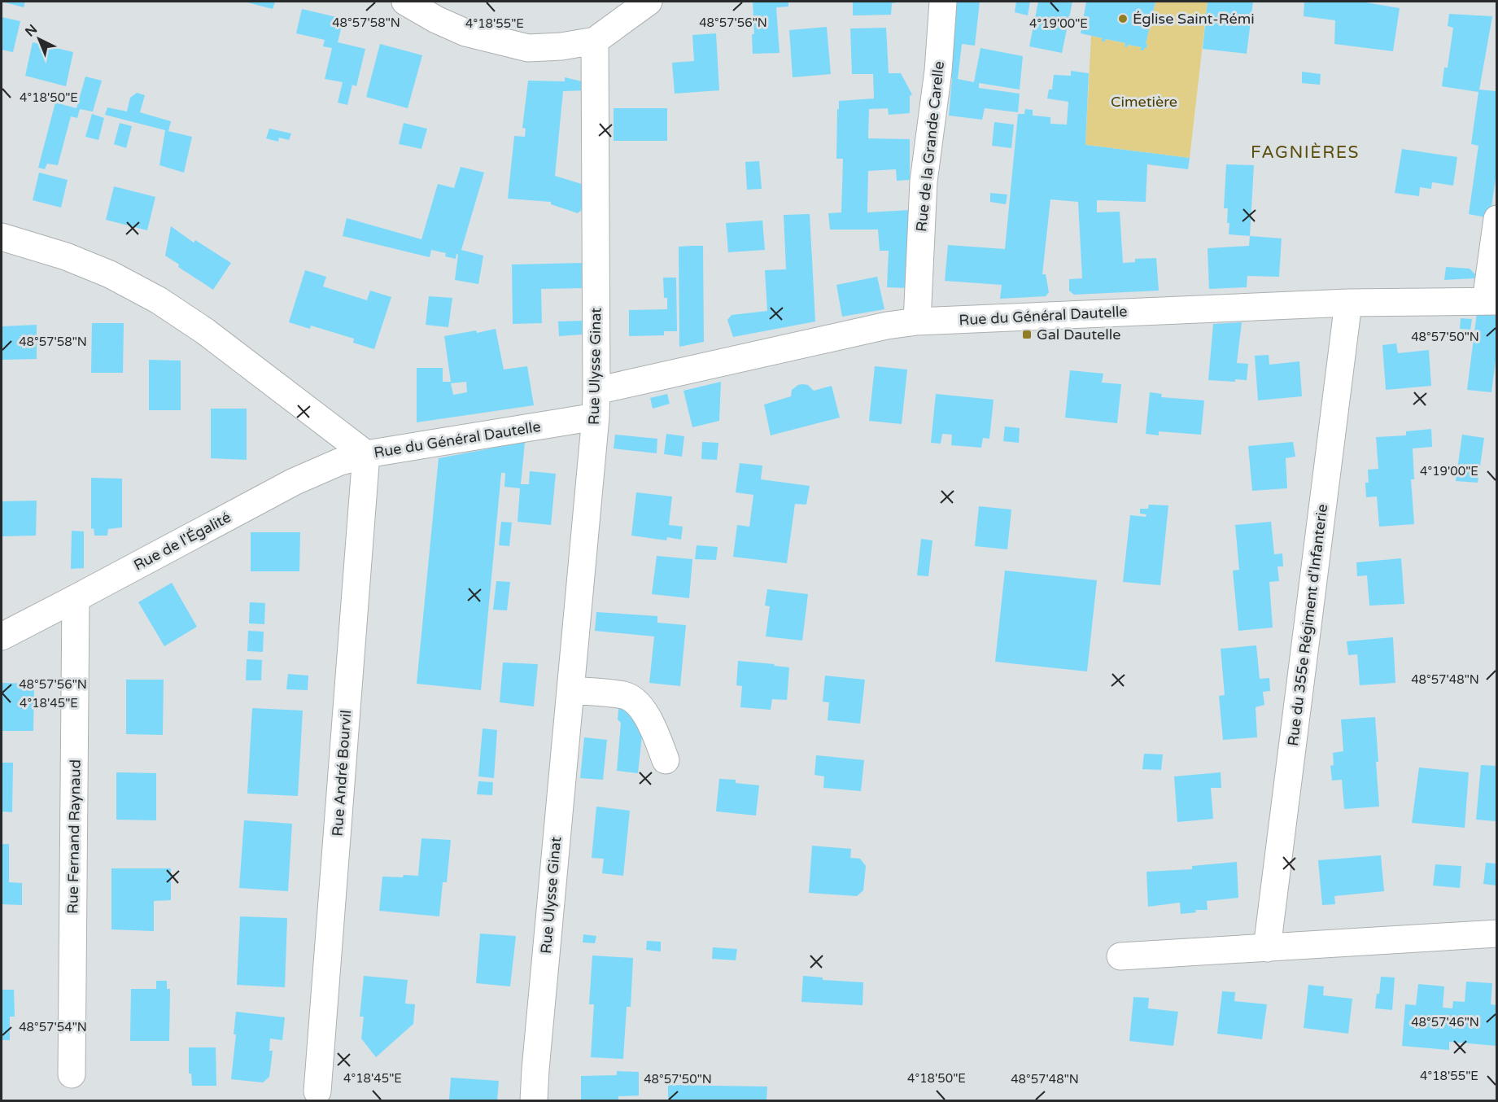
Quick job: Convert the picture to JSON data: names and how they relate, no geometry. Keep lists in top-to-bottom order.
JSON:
{
  "streets": {
    "street": [
      "Rue de la Grande Carelle",
      "Rue du Général Dautelle",
      "Rue Ulysse Ginat",
      "Rue de l'Égalité",
      "Rue du 355e Régiment d'Infanterie",
      "Rue André Bourvil",
      "Rue Fernand Raynaud"
    ]
  },
  "crossings": [
    ["Rue de la Grande Carelle", "Rue du Général Dautelle"],
    ["Rue du Général Dautelle", "Rue Ulysse Ginat"],
    ["Rue du Général Dautelle", "Rue de l'Égalité"],
    ["Rue du Général Dautelle", "Rue du 355e Régiment d'Infanterie"],
    ["Rue du Général Dautelle", "Rue André Bourvil"],
    ["Rue de l'Égalité", "Rue André Bourvil"],
    ["Rue de l'Égalité", "Rue Fernand Raynaud"]
  ],
  "districts": ["FAGNIÈRES"],
  "parks": ["Cimetière"],
  "places": {
    "other": ["Église Saint-Rémi"],
    "transit": ["Gal Dautelle"]
  },
  "north": "top left",
  "coordinates": [
    "48°57'58\"N",
    "48°57'56\"N",
    "4°18'55\"E",
    "4°19'00\"E",
    "4°18'50\"E",
    "48°57'50\"N",
    "48°57'48\"N",
    "4°18'45\"E",
    "48°57'46\"N",
    "48°57'54\"N"
  ]
}
